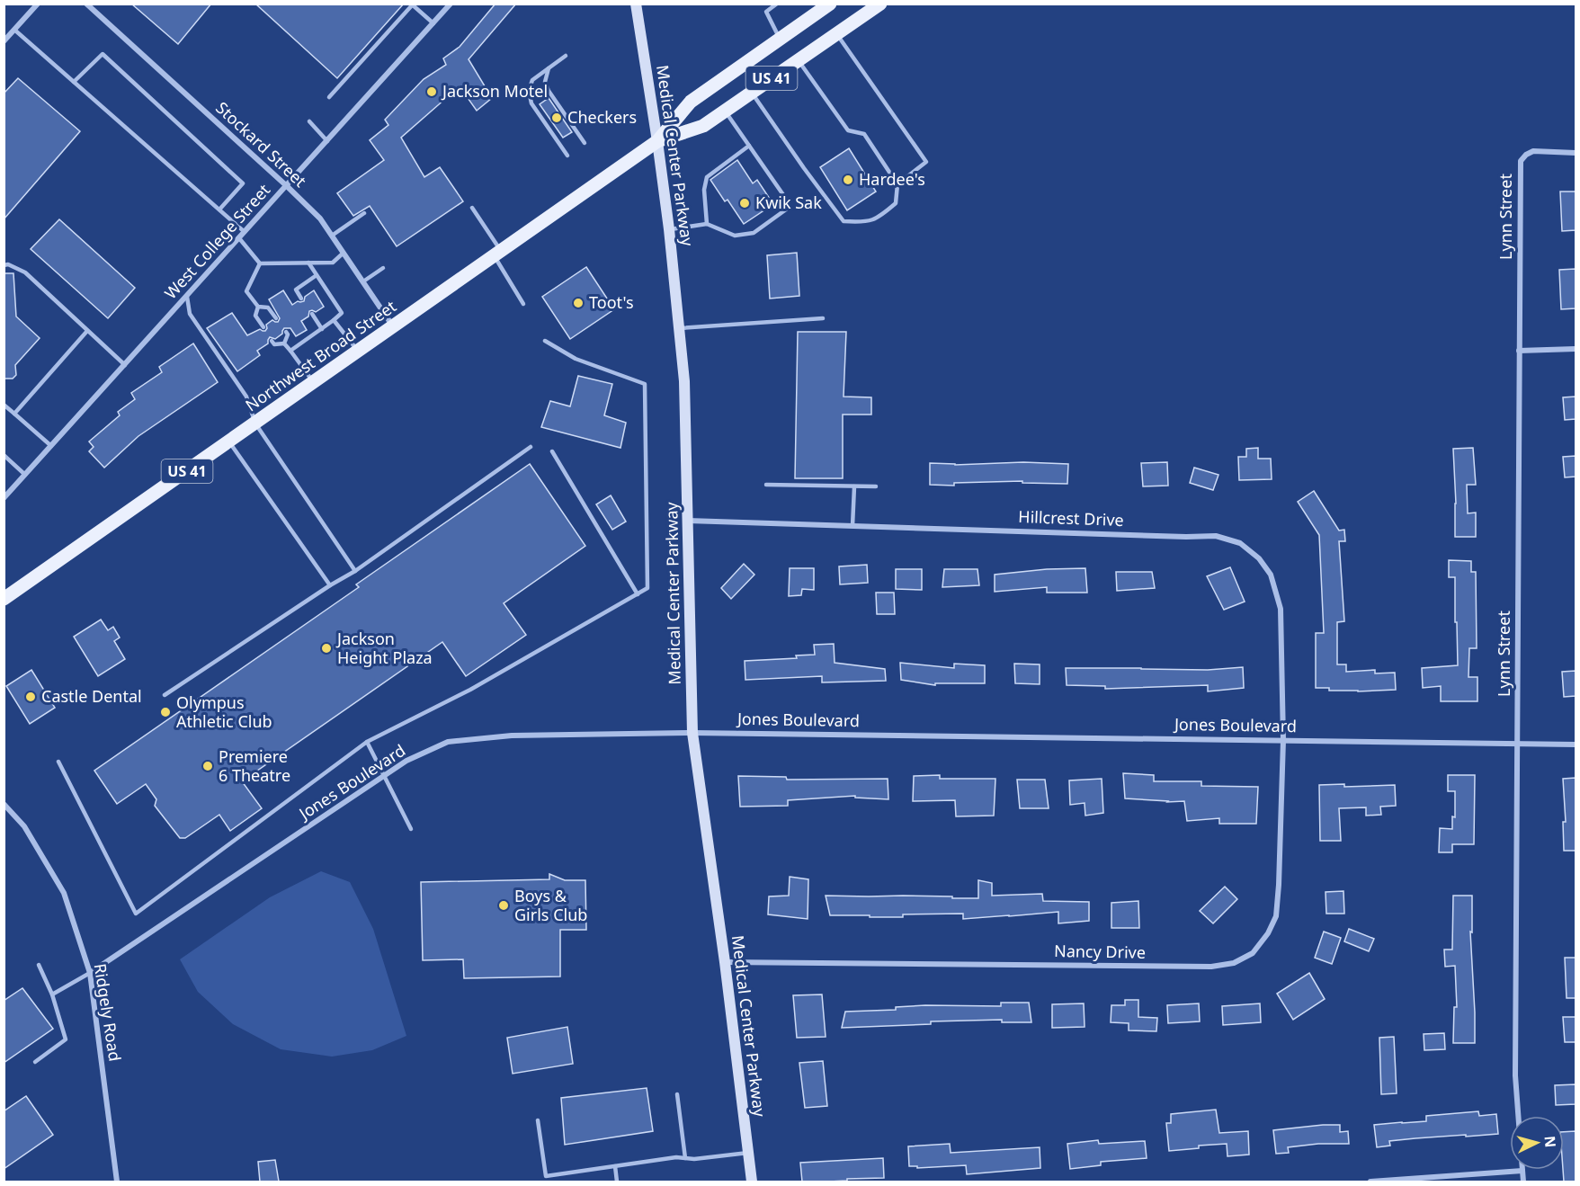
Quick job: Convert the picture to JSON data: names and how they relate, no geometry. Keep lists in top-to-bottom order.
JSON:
{
  "streets": {
    "main road": ["US 41", "Medical Center Parkway", "Northwest Broad Street"],
    "street": [
      "Stockard Street",
      "Lynn Street",
      "West College Street",
      "Hillcrest Drive",
      "Jones Boulevard",
      "Nancy Drive",
      "Ridgely Road"
    ]
  },
  "crossings": [
    ["Stockard Street", "West College Street"],
    ["Stockard Street", "Northwest Broad Street"],
    ["Medical Center Parkway", "Northwest Broad Street"],
    ["Medical Center Parkway", "Hillcrest Drive"],
    ["Medical Center Parkway", "Jones Boulevard"],
    ["Medical Center Parkway", "Nancy Drive"],
    ["Lynn Street", "Jones Boulevard"],
    ["Hillcrest Drive", "Jones Boulevard"],
    ["Hillcrest Drive", "Nancy Drive"],
    ["Jones Boulevard", "Nancy Drive"],
    ["Jones Boulevard", "Ridgely Road"]
  ],
  "places": [
    "Jackson Motel",
    "Checkers",
    "Hardee's",
    "Kwik Sak",
    "Toot's",
    "Jackson Height Plaza",
    "Castle Dental",
    "Olympus Athletic Club",
    "Premiere 6 Theatre",
    "Boys & Girls Club"
  ],
  "north": "right"
}
